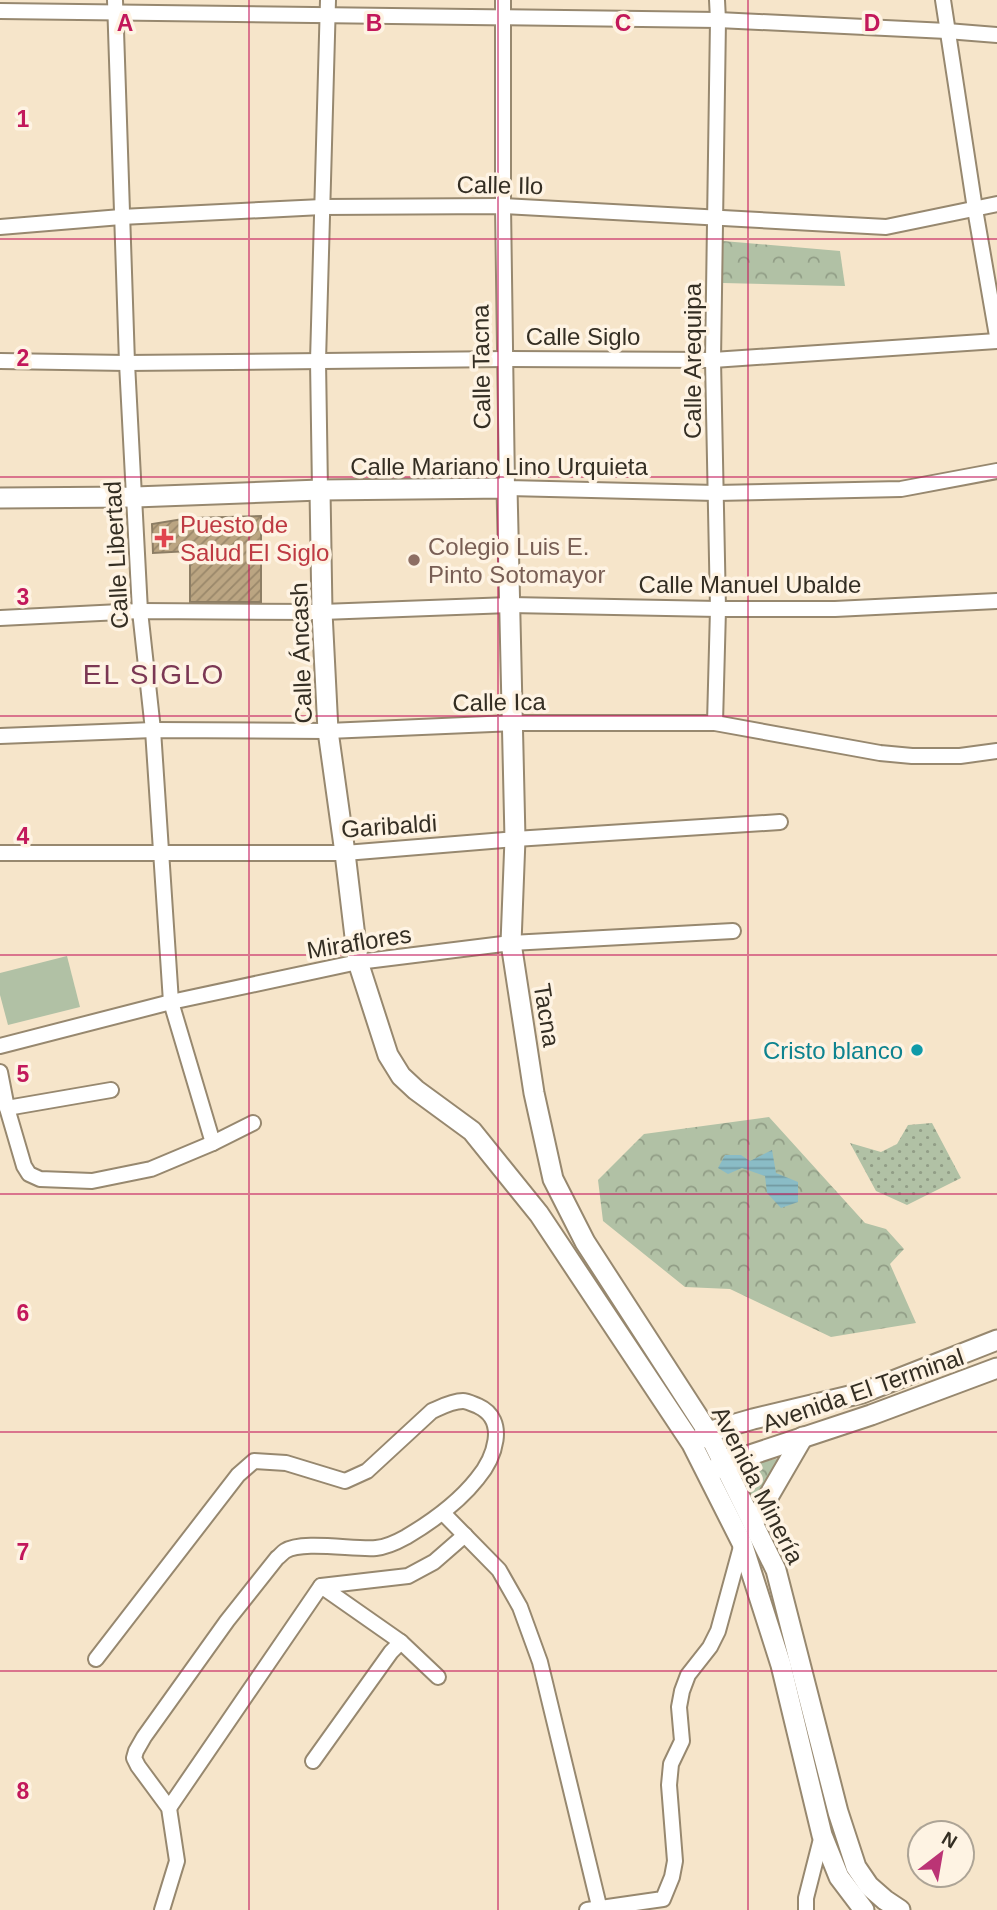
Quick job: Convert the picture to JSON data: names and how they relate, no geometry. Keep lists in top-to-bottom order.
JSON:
{
  "streets": {
    "main road": [
      "Calle Tacna",
      "Calle Mariano Lino Urquieta",
      "Calle Áncash",
      "Tacna",
      "Avenida El Terminal",
      "Avenida Minería"
    ],
    "street": [
      "Calle Ilo",
      "Calle Siglo",
      "Calle Arequipa",
      "Calle Libertad",
      "Calle Manuel Ubalde",
      "Calle Ica",
      "Garibaldi",
      "Miraflores"
    ]
  },
  "crossings": [
    ["Calle Ilo", "Calle Arequipa"],
    ["Calle Ilo", "Calle Tacna"],
    ["Calle Ilo", "Calle Libertad"],
    ["Calle Ilo", "Calle Áncash"],
    ["Calle Siglo", "Calle Arequipa"],
    ["Calle Siglo", "Calle Tacna"],
    ["Calle Siglo", "Calle Libertad"],
    ["Calle Siglo", "Calle Áncash"],
    ["Calle Arequipa", "Calle Mariano Lino Urquieta"],
    ["Calle Arequipa", "Calle Manuel Ubalde"],
    ["Calle Arequipa", "Calle Ica"],
    ["Calle Tacna", "Calle Mariano Lino Urquieta"],
    ["Calle Tacna", "Calle Manuel Ubalde"],
    ["Calle Tacna", "Calle Ica"],
    ["Calle Tacna", "Garibaldi"],
    ["Calle Tacna", "Miraflores"],
    ["Calle Tacna", "Tacna"],
    ["Calle Mariano Lino Urquieta", "Calle Libertad"],
    ["Calle Mariano Lino Urquieta", "Calle Áncash"],
    ["Calle Libertad", "Calle Manuel Ubalde"],
    ["Calle Libertad", "Calle Ica"],
    ["Calle Libertad", "Garibaldi"],
    ["Calle Libertad", "Miraflores"],
    ["Calle Manuel Ubalde", "Calle Áncash"],
    ["Calle Áncash", "Calle Ica"],
    ["Calle Áncash", "Garibaldi"],
    ["Calle Áncash", "Miraflores"],
    ["Calle Áncash", "Avenida Minería"],
    ["Miraflores", "Tacna"],
    ["Tacna", "Avenida Minería"],
    ["Avenida El Terminal", "Avenida Minería"]
  ],
  "districts": ["EL SIGLO"],
  "places": {
    "health": ["Puesto de Salud El Siglo"],
    "other": ["Colegio Luis E. Pinto Sotomayor", "Cristo blanco"]
  },
  "north": "top right",
  "grid": {
    "columns": [
      "A",
      "B",
      "C",
      "D"
    ],
    "rows": [
      "1",
      "2",
      "3",
      "4",
      "5",
      "6",
      "7",
      "8"
    ]
  }
}
